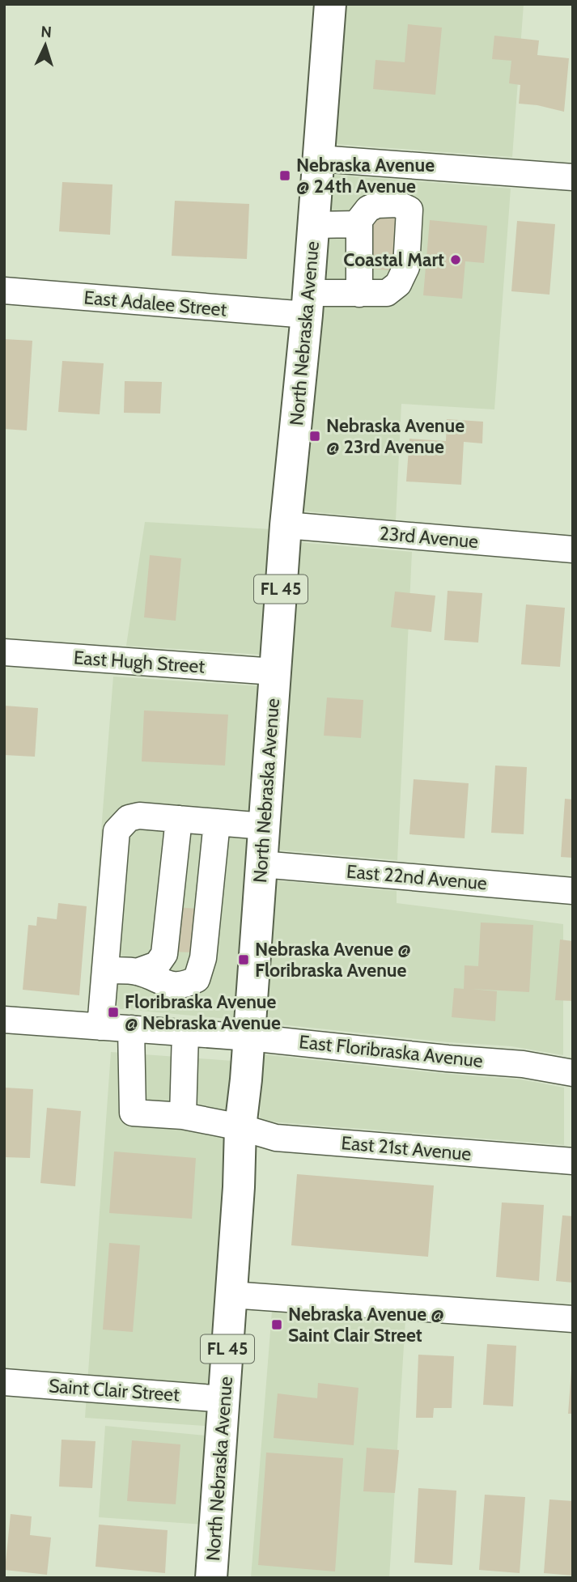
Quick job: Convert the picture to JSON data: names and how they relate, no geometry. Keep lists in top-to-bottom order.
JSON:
{
  "streets": {
    "main road": ["North Nebraska Avenue", "FL 45"],
    "street": [
      "East Adalee Street",
      "23rd Avenue",
      "East Hugh Street",
      "East 22nd Avenue",
      "East Floribraska Avenue",
      "East 21st Avenue",
      "Saint Clair Street"
    ]
  },
  "crossings": [
    ["East Adalee Street", "North Nebraska Avenue"],
    ["North Nebraska Avenue", "23rd Avenue"],
    ["North Nebraska Avenue", "East Hugh Street"],
    ["North Nebraska Avenue", "East 22nd Avenue"],
    ["North Nebraska Avenue", "East Floribraska Avenue"],
    ["North Nebraska Avenue", "East 21st Avenue"],
    ["North Nebraska Avenue", "Saint Clair Street"],
    ["East Floribraska Avenue", "East 21st Avenue"]
  ],
  "places": {
    "transit": [
      "Nebraska Avenue @ 24th Avenue",
      "Nebraska Avenue @ 23rd Avenue",
      "Nebraska Avenue @ Floribraska Avenue",
      "Floribraska Avenue @ Nebraska Avenue",
      "Nebraska Avenue @ Saint Clair Street"
    ],
    "other": ["Coastal Mart"]
  },
  "north": "top"
}
